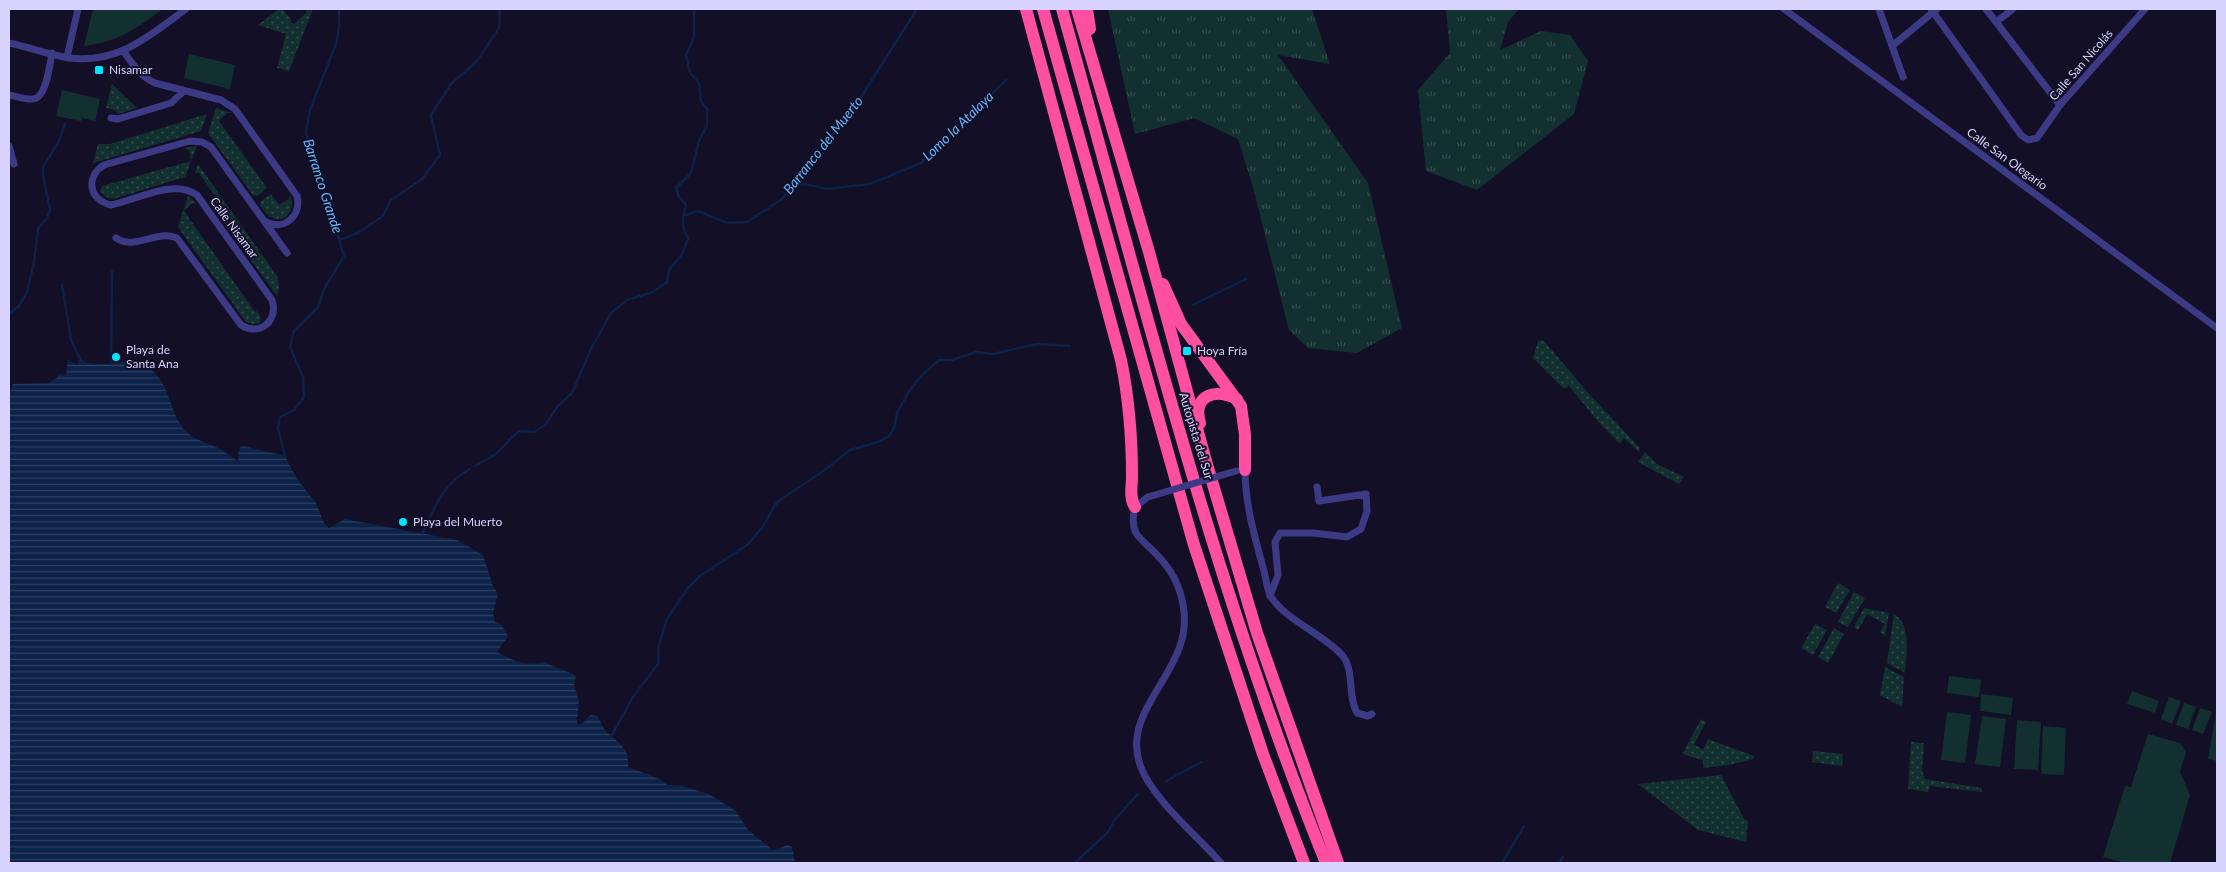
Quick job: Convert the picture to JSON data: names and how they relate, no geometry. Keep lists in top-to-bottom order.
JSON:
{
  "streets": {
    "highway": ["Autopista del Sur"],
    "street": ["Calle San Nicolás", "Calle San Olegario", "Calle Nisamar"]
  },
  "water": ["Lomo la Atalaya", "Barranco del Muerto", "Barranco Grande"],
  "places": {
    "transit": ["Nisamar", "Hoya Fría"],
    "other": ["Playa de Santa Ana", "Playa del Muerto"]
  }
}
